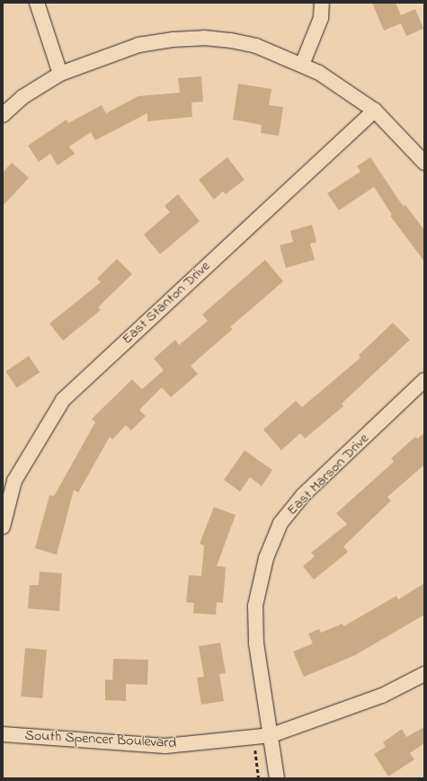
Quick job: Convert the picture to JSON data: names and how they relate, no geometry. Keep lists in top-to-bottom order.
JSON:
{
  "streets": {
    "street": ["East Stanton Drive", "East Marson Drive", "South Spencer Boulevard"]
  },
  "crossings": [
    ["East Marson Drive", "South Spencer Boulevard"]
  ]
}
